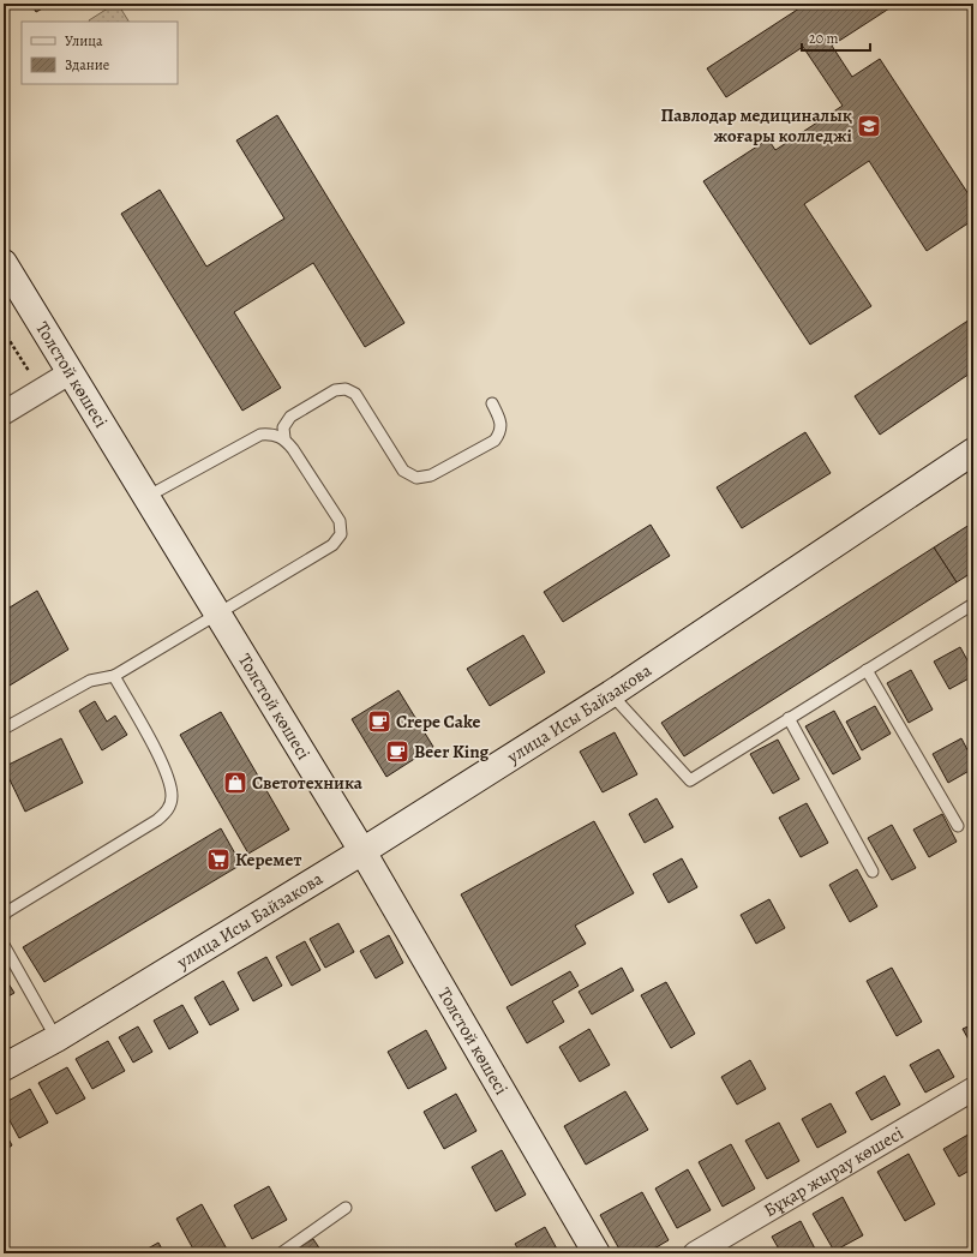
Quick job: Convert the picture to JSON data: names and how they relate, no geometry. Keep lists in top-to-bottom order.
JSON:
{
  "streets": {
    "main road": ["Толстой көшесі", "улица Исы Байзакова"],
    "street": ["Бұқар жырау көшесі"]
  },
  "crossings": [
    ["Толстой көшесі", "улица Исы Байзакова"]
  ],
  "places": {
    "school or university": ["Павлодар медициналық жоғары колледжі"],
    "cafe": ["Crepe Cake", "Beer King"],
    "shop": ["Светотехника"],
    "supermarket": ["Керемет"]
  },
  "legend": ["Улица", "Здание"],
  "scale_bar": "20 m"
}
